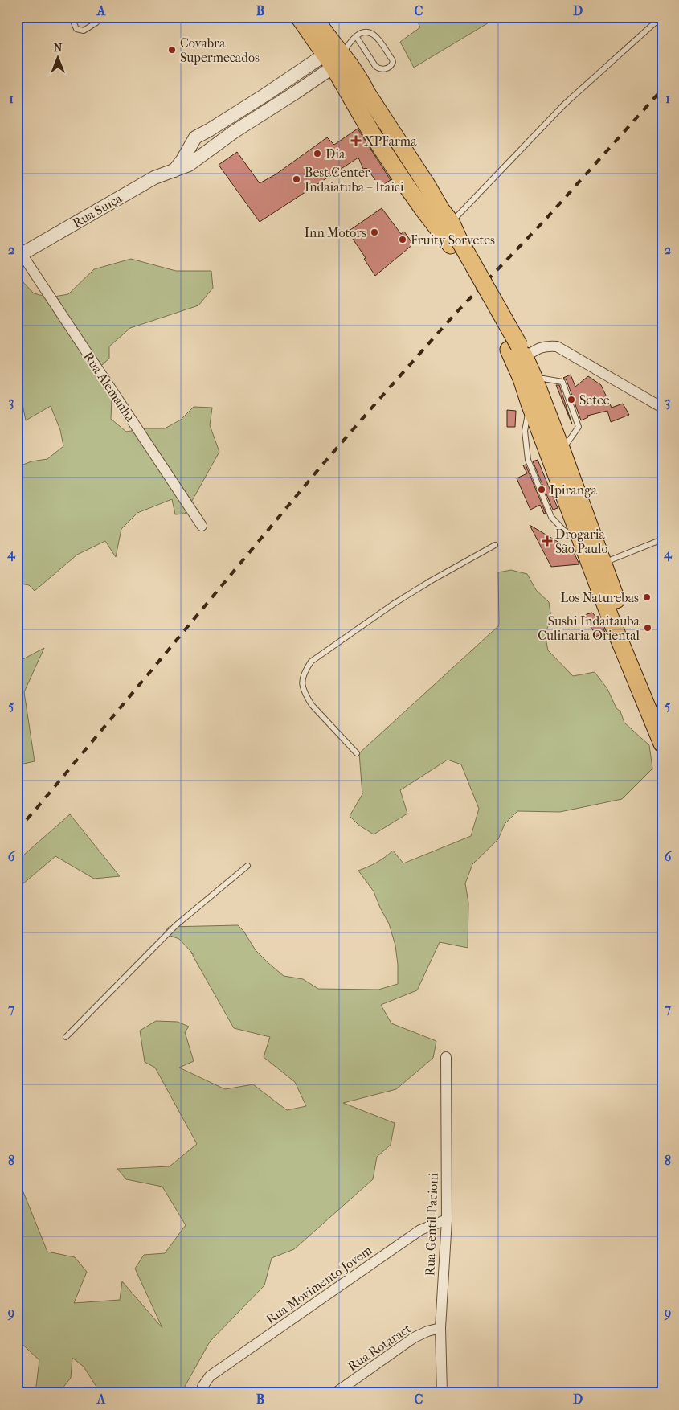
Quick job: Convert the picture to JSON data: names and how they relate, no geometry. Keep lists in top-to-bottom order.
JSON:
{
  "streets": {
    "street": [
      "Rua Suíça",
      "Rua Alemanha",
      "Rua Gentil Pacioni",
      "Rua Movimento Jovem",
      "Rua Rotaract"
    ]
  },
  "crossings": [
    ["Rua Suíça", "Rua Alemanha"],
    ["Rua Gentil Pacioni", "Rua Movimento Jovem"],
    ["Rua Gentil Pacioni", "Rua Rotaract"]
  ],
  "places": {
    "other": [
      "Covabra Supermecados",
      "Dia",
      "Best Center Indaiatuba – Itaici",
      "Inn Motors",
      "Fruity Sorvetes",
      "Setee",
      "Ipiranga",
      "Los Naturebas",
      "Sushi Indaitauba Culinaria Oriental"
    ],
    "health": ["XPFarma", "Drogaria São Paulo"]
  },
  "north": "top",
  "grid": {
    "columns": [
      "A",
      "B",
      "C",
      "D"
    ],
    "rows": [
      "1",
      "2",
      "3",
      "4",
      "5",
      "6",
      "7",
      "8",
      "9"
    ]
  }
}
